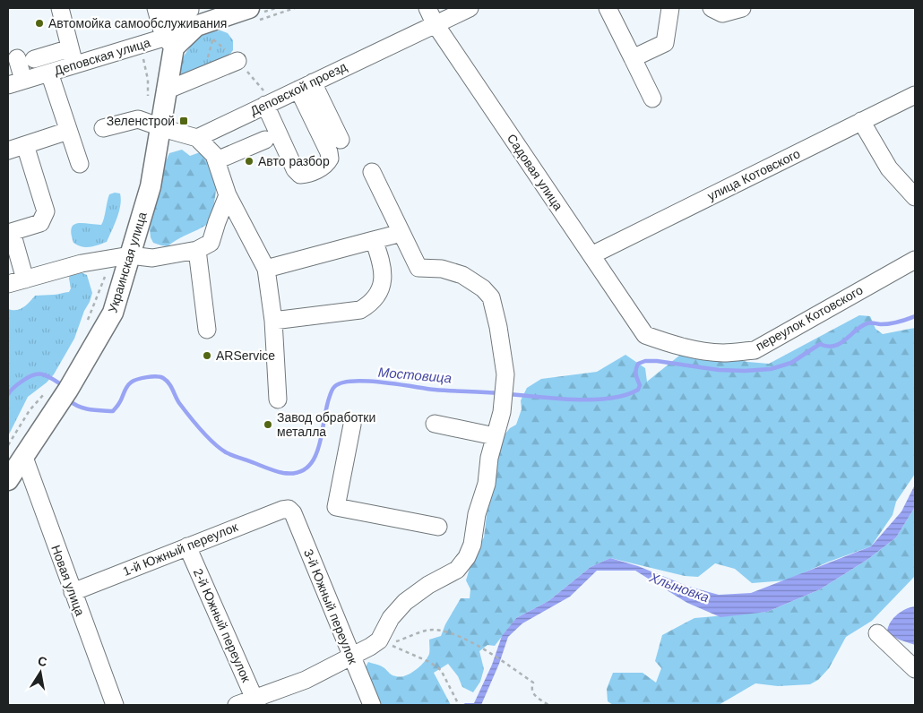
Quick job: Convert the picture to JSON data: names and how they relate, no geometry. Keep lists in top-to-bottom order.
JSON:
{
  "streets": {
    "main road": ["Деповская улица", "Украинская улица"],
    "street": [
      "Деповской проезд",
      "Садовая улица",
      "улица Котовского",
      "переулок Котовского",
      "1-й Южный переулок",
      "Новая улица",
      "3-й Южный переулок",
      "2-й Южный переулок"
    ]
  },
  "crossings": [
    ["Деповской проезд", "Садовая улица"],
    ["Садовая улица", "улица Котовского"],
    ["Садовая улица", "переулок Котовского"],
    ["Украинская улица", "Новая улица"],
    ["1-й Южный переулок", "Новая улица"],
    ["1-й Южный переулок", "3-й Южный переулок"],
    ["1-й Южный переулок", "2-й Южный переулок"]
  ],
  "water": ["Мостовица", "Хлыновка"],
  "places": {
    "other": [
      "Автомойка самообслуживания",
      "Авто разбор",
      "ARService",
      "Завод обработки металла"
    ],
    "transit": ["Зеленстрой"]
  },
  "north": "top"
}
